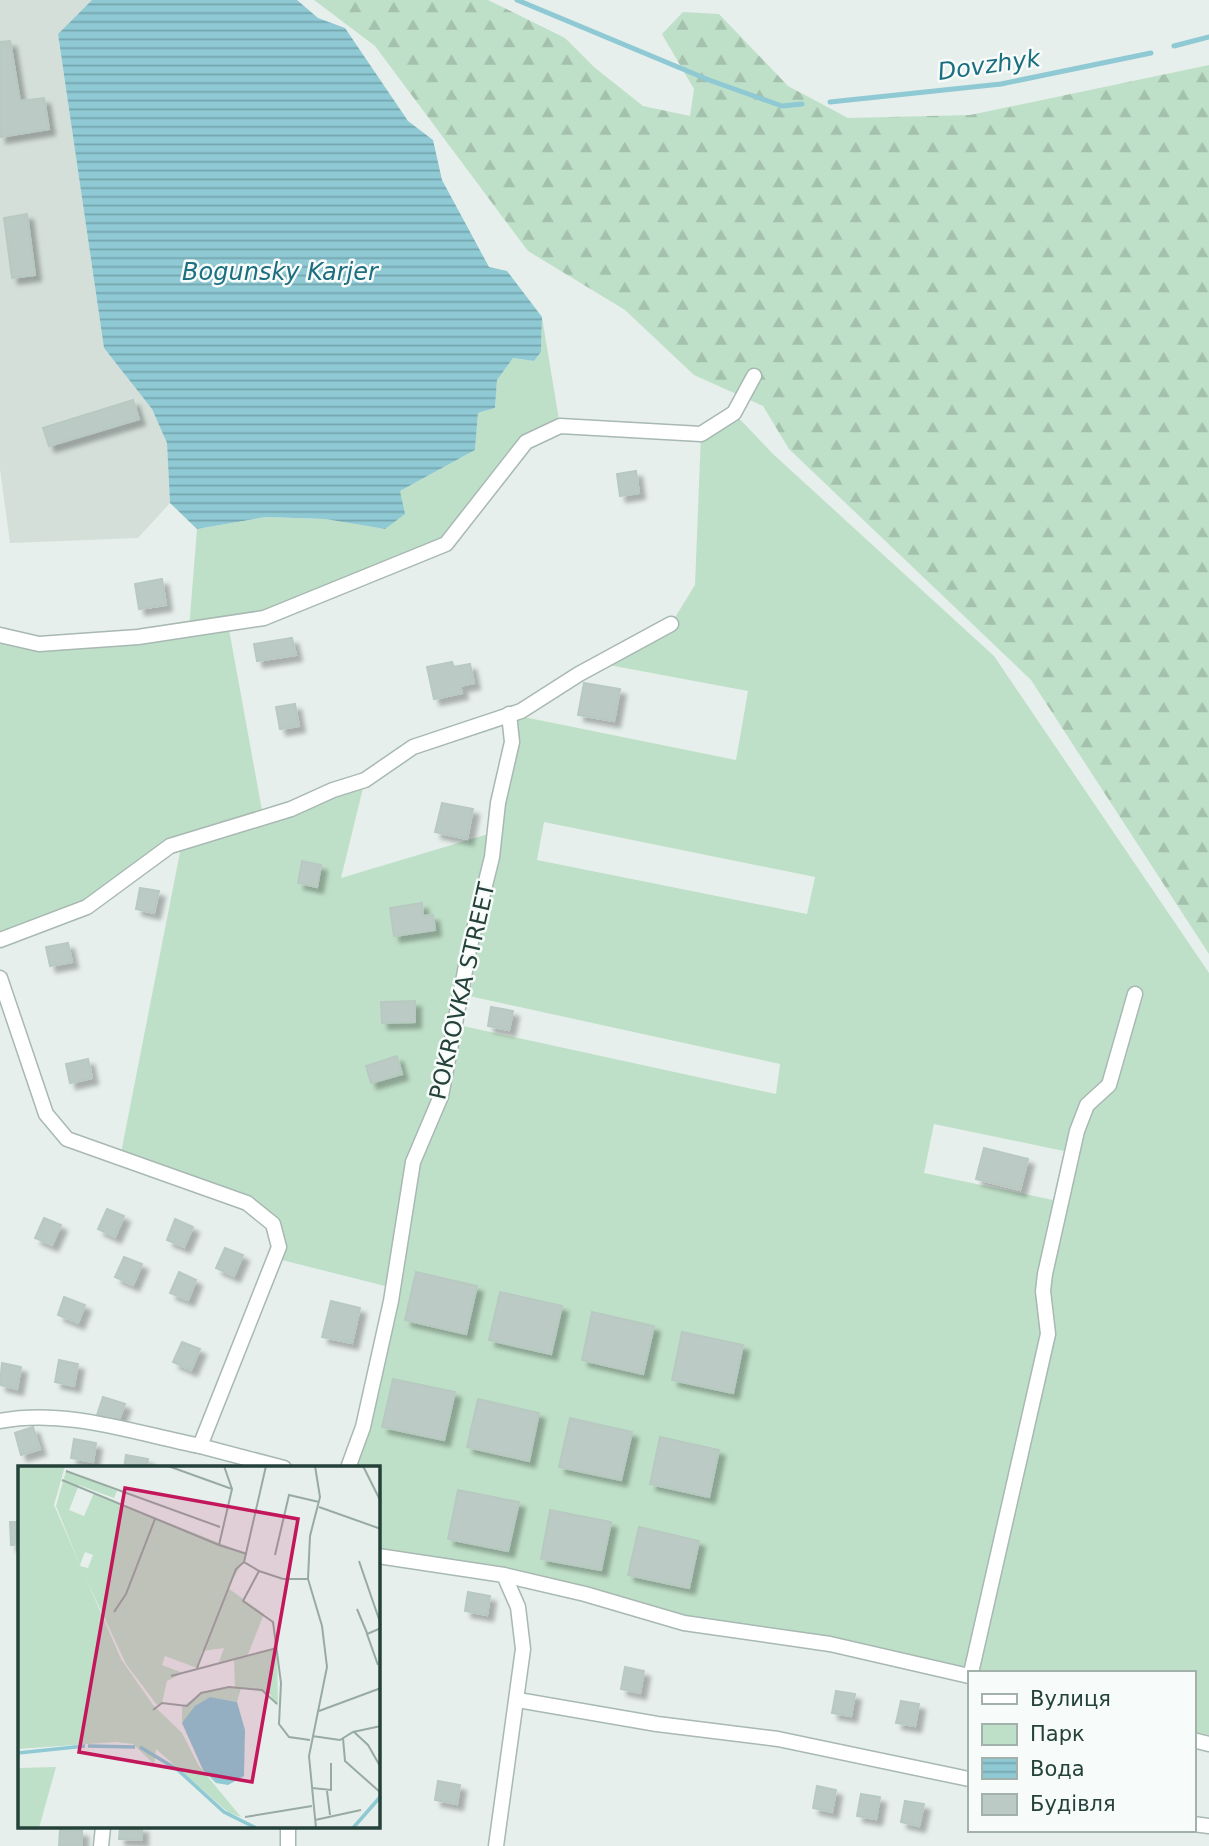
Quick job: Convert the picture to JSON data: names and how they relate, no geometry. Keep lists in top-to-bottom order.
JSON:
{
  "streets": {
    "street": ["POKROVKA STREET"]
  },
  "water": ["Dovzhyk", "Bogunsky Karjer"],
  "legend": [
    "Вулиця",
    "Парк",
    "Вода",
    "Будівля"
  ]
}
